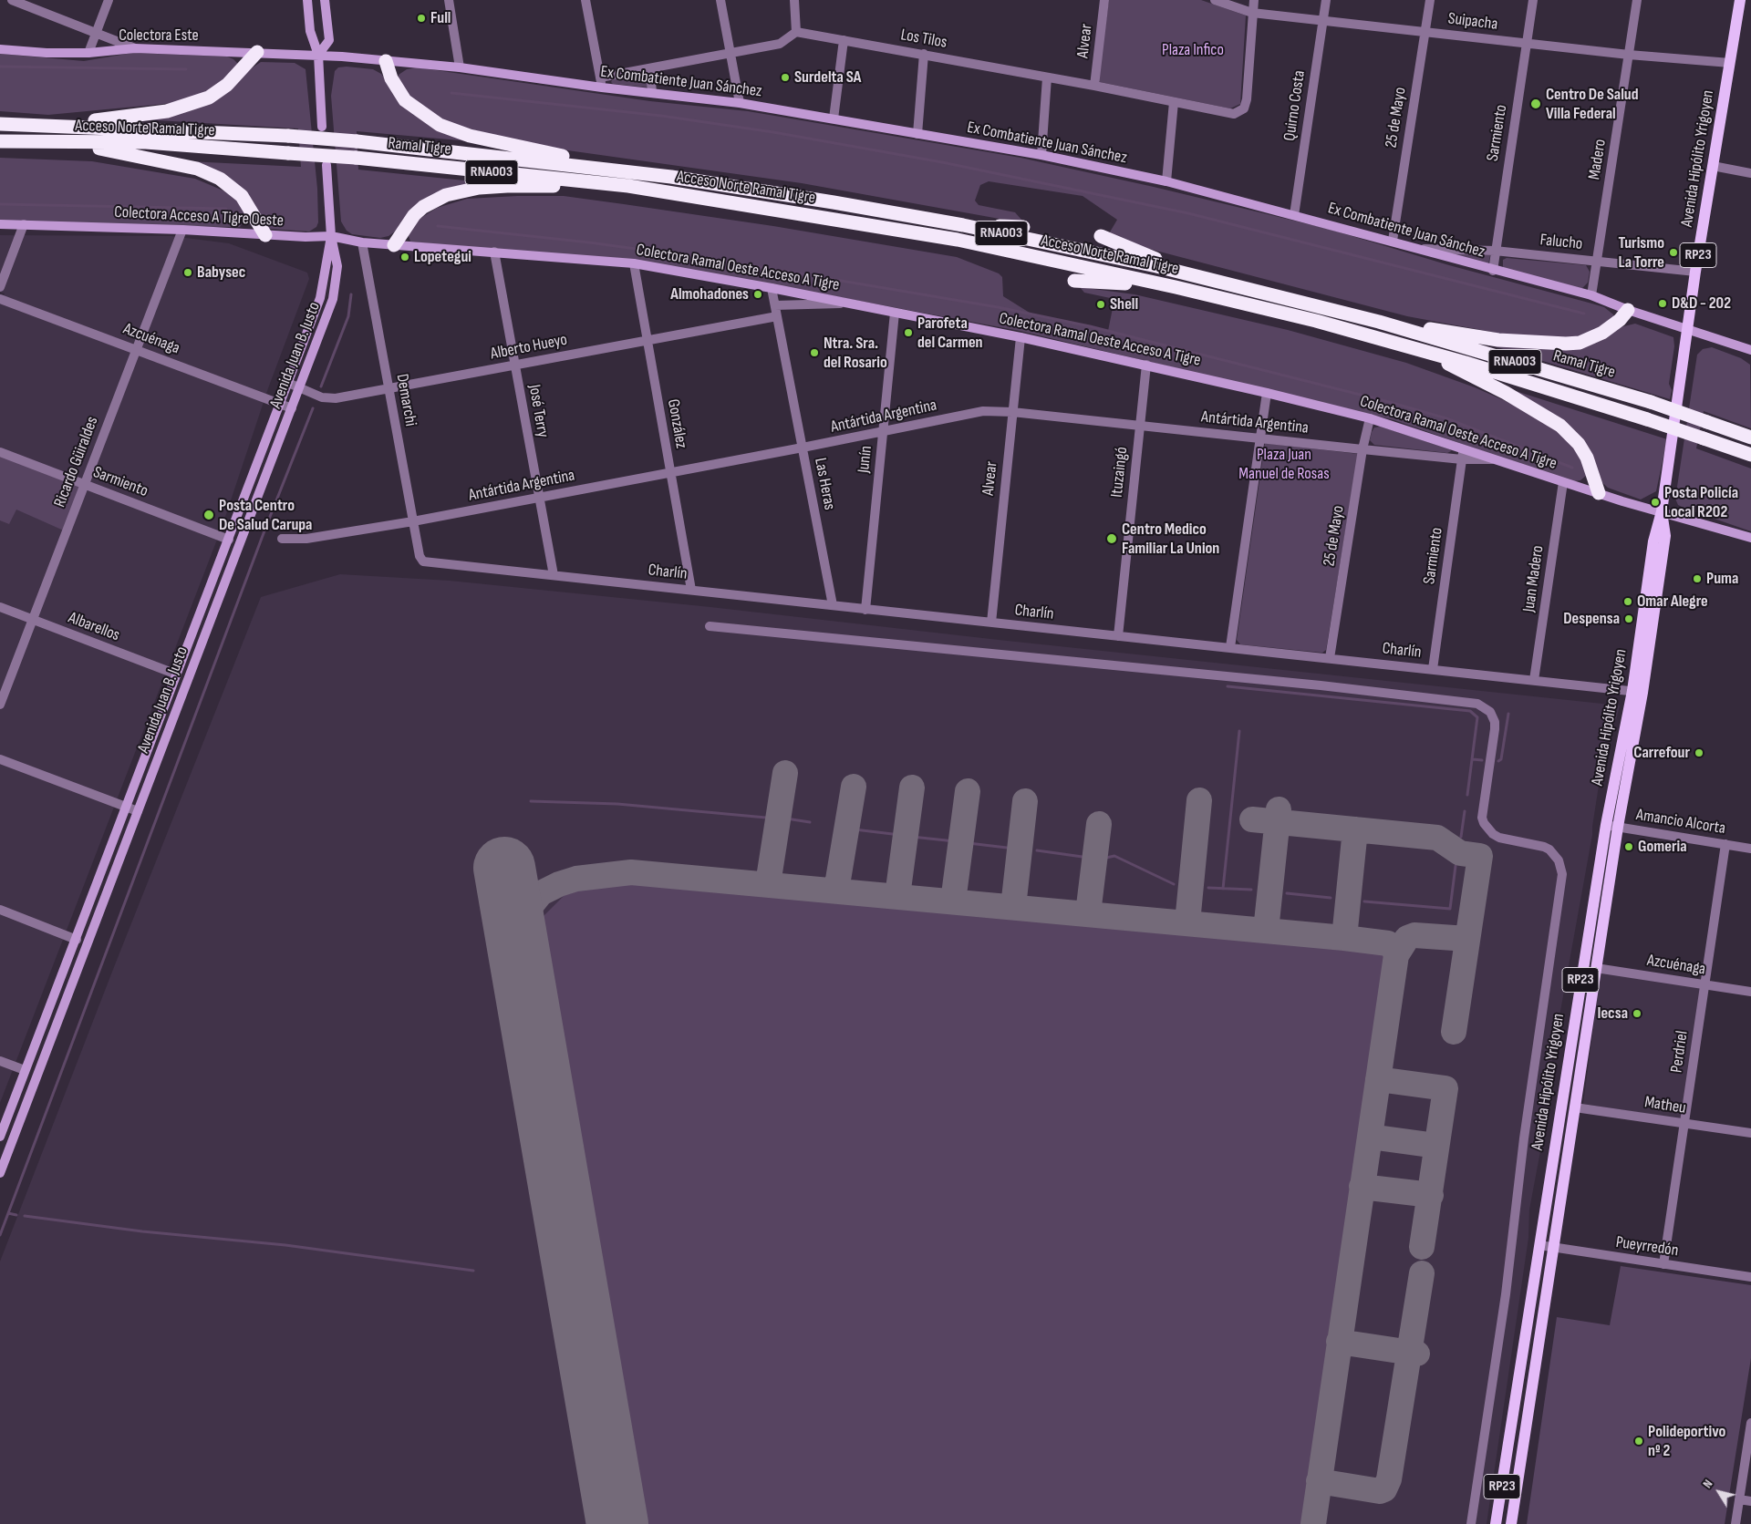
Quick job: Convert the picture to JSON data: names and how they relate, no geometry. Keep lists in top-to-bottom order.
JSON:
{
  "streets": {
    "highway": ["Acceso Norte Ramal Tigre", "Ramal Tigre", "RNA003"],
    "main road": ["Avenida Hipólito Yrigoyen", "RP23"],
    "street": [
      "Suipacha",
      "Colectora Este",
      "Los Tilos",
      "Alvear",
      "Ex Combatiente Juan Sánchez",
      "Quirno Costa",
      "25 de Mayo",
      "Sarmiento",
      "Madero",
      "Colectora Acceso A Tigre Oeste",
      "Falucho",
      "Colectora Ramal Oeste Acceso A Tigre",
      "Azcuénaga",
      "Alberto Hueyo",
      "Avenida Juan B. Justo",
      "Demarchi",
      "José Terry",
      "Antártida Argentina",
      "González",
      "Junín",
      "Ricardo Güiraldes",
      "Ituzaingó",
      "Las Heras",
      "Charlín",
      "Juan Madero",
      "Albarellos",
      "Amancio Alcorta",
      "Perdriel",
      "Matheu",
      "Pueyrredón"
    ]
  },
  "crossings": [
    ["Suipacha", "Los Tilos"],
    ["Suipacha", "Quirno Costa"],
    ["Suipacha", "25 de Mayo"],
    ["Suipacha", "Sarmiento"],
    ["Suipacha", "Avenida Hipólito Yrigoyen"],
    ["Suipacha", "Madero"],
    ["Colectora Este", "Ex Combatiente Juan Sánchez"],
    ["Los Tilos", "Alvear"],
    ["Alvear", "Colectora Ramal Oeste Acceso A Tigre"],
    ["Alvear", "Antártida Argentina"],
    ["Alvear", "Charlín"],
    ["Ex Combatiente Juan Sánchez", "Quirno Costa"],
    ["Ex Combatiente Juan Sánchez", "25 de Mayo"],
    ["Ex Combatiente Juan Sánchez", "Sarmiento"],
    ["Ex Combatiente Juan Sánchez", "Avenida Hipólito Yrigoyen"],
    ["Ex Combatiente Juan Sánchez", "Madero"],
    ["Ex Combatiente Juan Sánchez", "Falucho"],
    ["25 de Mayo", "Colectora Ramal Oeste Acceso A Tigre"],
    ["25 de Mayo", "Antártida Argentina"],
    ["25 de Mayo", "Charlín"],
    ["Acceso Norte Ramal Tigre", "Ramal Tigre"],
    ["Sarmiento", "Falucho"],
    ["Sarmiento", "Colectora Ramal Oeste Acceso A Tigre"],
    ["Sarmiento", "Avenida Juan B. Justo"],
    ["Sarmiento", "Antártida Argentina"],
    ["Sarmiento", "Ricardo Güiraldes"],
    ["Sarmiento", "Charlín"],
    ["Avenida Hipólito Yrigoyen", "Falucho"],
    ["Avenida Hipólito Yrigoyen", "Colectora Ramal Oeste Acceso A Tigre"],
    ["Avenida Hipólito Yrigoyen", "Azcuénaga"],
    ["Avenida Hipólito Yrigoyen", "Charlín"],
    ["Avenida Hipólito Yrigoyen", "Amancio Alcorta"],
    ["Avenida Hipólito Yrigoyen", "Matheu"],
    ["Avenida Hipólito Yrigoyen", "Pueyrredón"],
    ["Madero", "Falucho"],
    ["Colectora Acceso A Tigre Oeste", "Colectora Ramal Oeste Acceso A Tigre"],
    ["Colectora Acceso A Tigre Oeste", "Avenida Juan B. Justo"],
    ["Colectora Acceso A Tigre Oeste", "Demarchi"],
    ["Colectora Acceso A Tigre Oeste", "Ricardo Güiraldes"],
    ["Colectora Ramal Oeste Acceso A Tigre", "José Terry"],
    ["Colectora Ramal Oeste Acceso A Tigre", "Antártida Argentina"],
    ["Colectora Ramal Oeste Acceso A Tigre", "González"],
    ["Colectora Ramal Oeste Acceso A Tigre", "Junín"],
    ["Colectora Ramal Oeste Acceso A Tigre", "Ituzaingó"],
    ["Colectora Ramal Oeste Acceso A Tigre", "Las Heras"],
    ["Colectora Ramal Oeste Acceso A Tigre", "Juan Madero"],
    ["Azcuénaga", "Avenida Juan B. Justo"],
    ["Azcuénaga", "Ricardo Güiraldes"],
    ["Azcuénaga", "Perdriel"],
    ["Alberto Hueyo", "Avenida Juan B. Justo"],
    ["Alberto Hueyo", "Demarchi"],
    ["Alberto Hueyo", "José Terry"],
    ["Alberto Hueyo", "González"],
    ["Alberto Hueyo", "Las Heras"],
    ["Avenida Juan B. Justo", "Albarellos"],
    ["Demarchi", "Antártida Argentina"],
    ["Demarchi", "Charlín"],
    ["José Terry", "Antártida Argentina"],
    ["José Terry", "Charlín"],
    ["Antártida Argentina", "González"],
    ["Antártida Argentina", "Junín"],
    ["Antártida Argentina", "Ituzaingó"],
    ["Antártida Argentina", "Las Heras"],
    ["González", "Charlín"],
    ["Junín", "Charlín"],
    ["Ricardo Güiraldes", "Albarellos"],
    ["Ituzaingó", "Charlín"],
    ["Las Heras", "Charlín"],
    ["Charlín", "Juan Madero"],
    ["Amancio Alcorta", "Perdriel"],
    ["Perdriel", "Matheu"],
    ["Perdriel", "Pueyrredón"]
  ],
  "parks": ["Plaza Infico", "Plaza Juan Manuel de Rosas"],
  "places": [
    "Full",
    "Surdelta SA",
    "Centro De Salud Villa Federal",
    "Turismo La Torre",
    "Lopetegui",
    "Babysec",
    "Almohadones",
    "D&D - 202",
    "Shell",
    "Parofeta del Carmen",
    "Ntra. Sra. del Rosario",
    "Posta Policía Local R202",
    "Posta Centro De Salud Carupa",
    "Centro Medico Familiar La Union",
    "Puma",
    "Omar Alegre",
    "Despensa",
    "Carrefour",
    "Gomeria",
    "Iecsa",
    "Polideportivo nº 2"
  ],
  "north": "top left"
}
